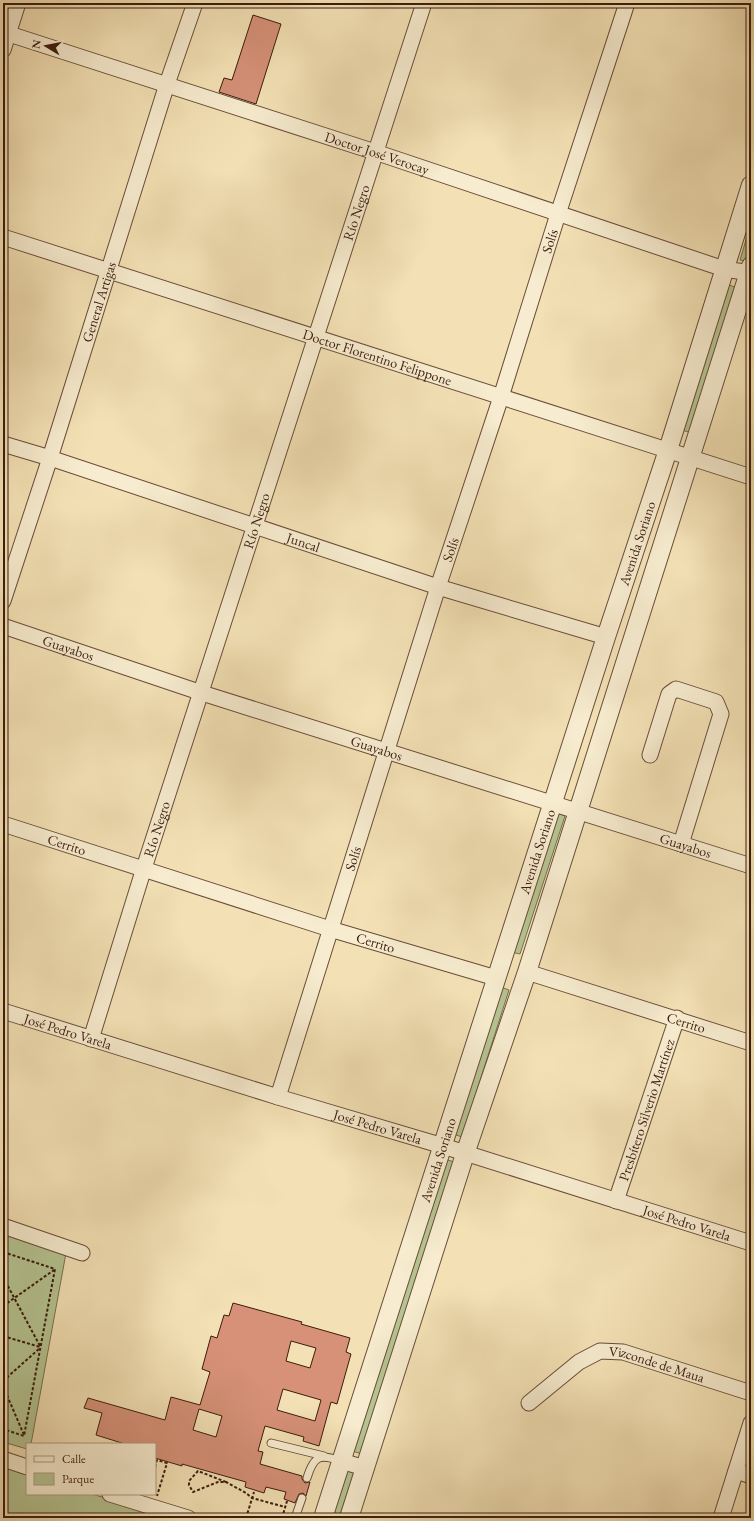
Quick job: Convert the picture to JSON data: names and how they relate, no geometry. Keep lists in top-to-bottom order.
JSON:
{
  "streets": {
    "street": [
      "Doctor José Verocay",
      "Río Negro",
      "Solís",
      "General Artigas",
      "Doctor Florentino Felippone",
      "Juncal",
      "Avenida Soriano",
      "Guayabos",
      "Cerrito",
      "José Pedro Varela",
      "Presbítero Silverio Martínez",
      "Vizconde de Maua"
    ]
  },
  "crossings": [
    ["Doctor José Verocay", "Río Negro"],
    ["Doctor José Verocay", "Solís"],
    ["Doctor José Verocay", "General Artigas"],
    ["Doctor José Verocay", "Avenida Soriano"],
    ["Río Negro", "Doctor Florentino Felippone"],
    ["Río Negro", "Juncal"],
    ["Río Negro", "Guayabos"],
    ["Río Negro", "Cerrito"],
    ["Río Negro", "José Pedro Varela"],
    ["Solís", "Doctor Florentino Felippone"],
    ["Solís", "Juncal"],
    ["Solís", "Guayabos"],
    ["Solís", "Cerrito"],
    ["Solís", "José Pedro Varela"],
    ["General Artigas", "Doctor Florentino Felippone"],
    ["General Artigas", "Juncal"],
    ["Doctor Florentino Felippone", "Avenida Soriano"],
    ["Juncal", "Avenida Soriano"],
    ["Avenida Soriano", "Guayabos"],
    ["Avenida Soriano", "Cerrito"],
    ["Avenida Soriano", "José Pedro Varela"],
    ["Cerrito", "Presbítero Silverio Martínez"],
    ["José Pedro Varela", "Presbítero Silverio Martínez"]
  ],
  "legend": ["Calle", "Parque"],
  "north": "left"
}
